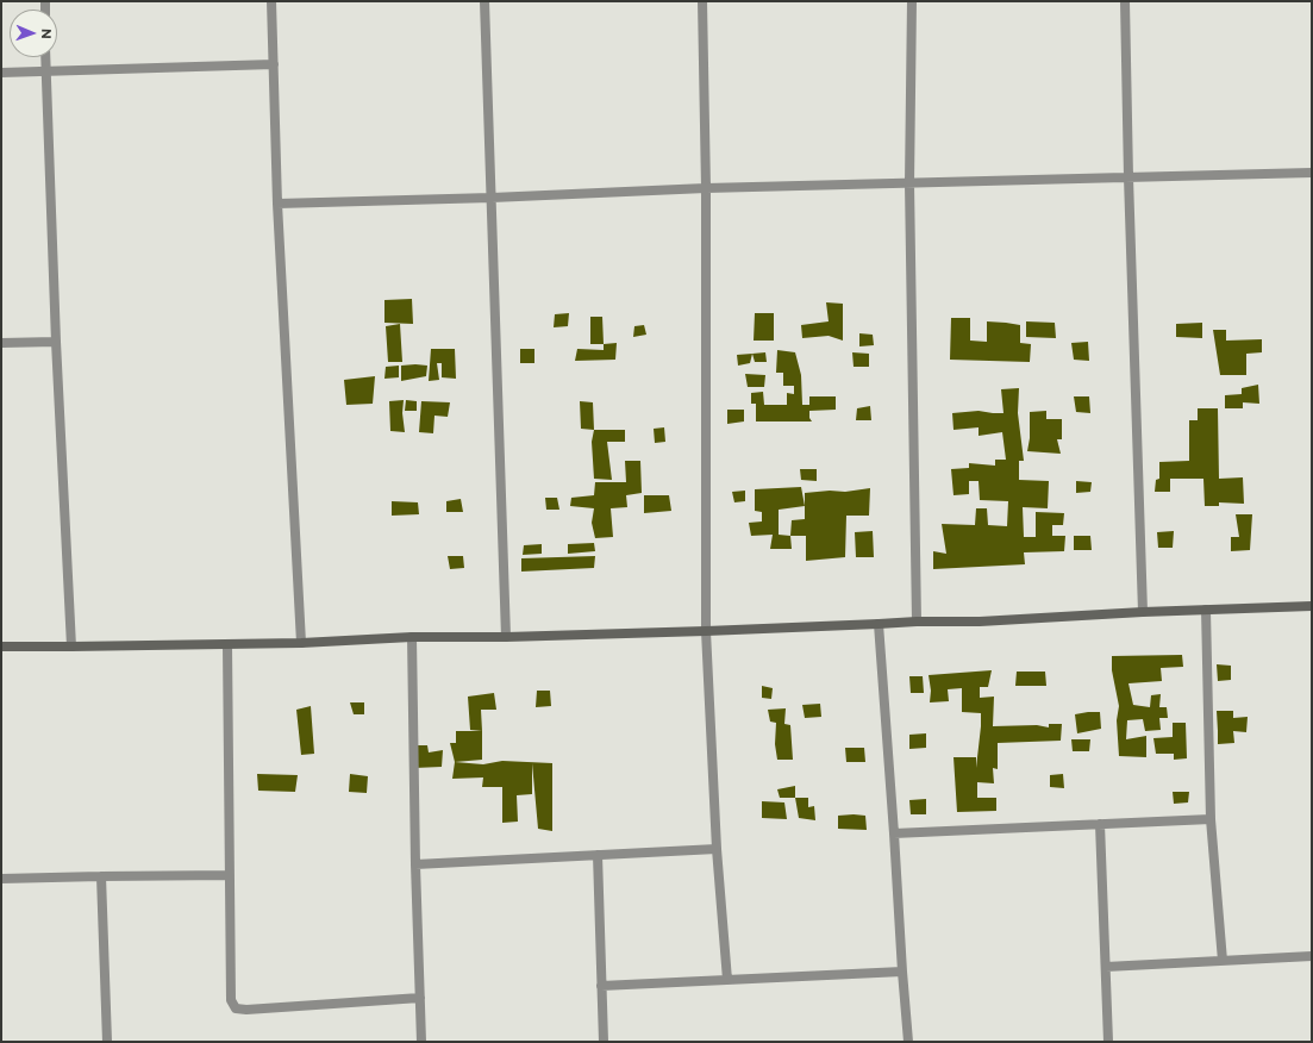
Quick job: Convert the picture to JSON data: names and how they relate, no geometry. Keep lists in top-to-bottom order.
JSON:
{
  "north": "right"
}
